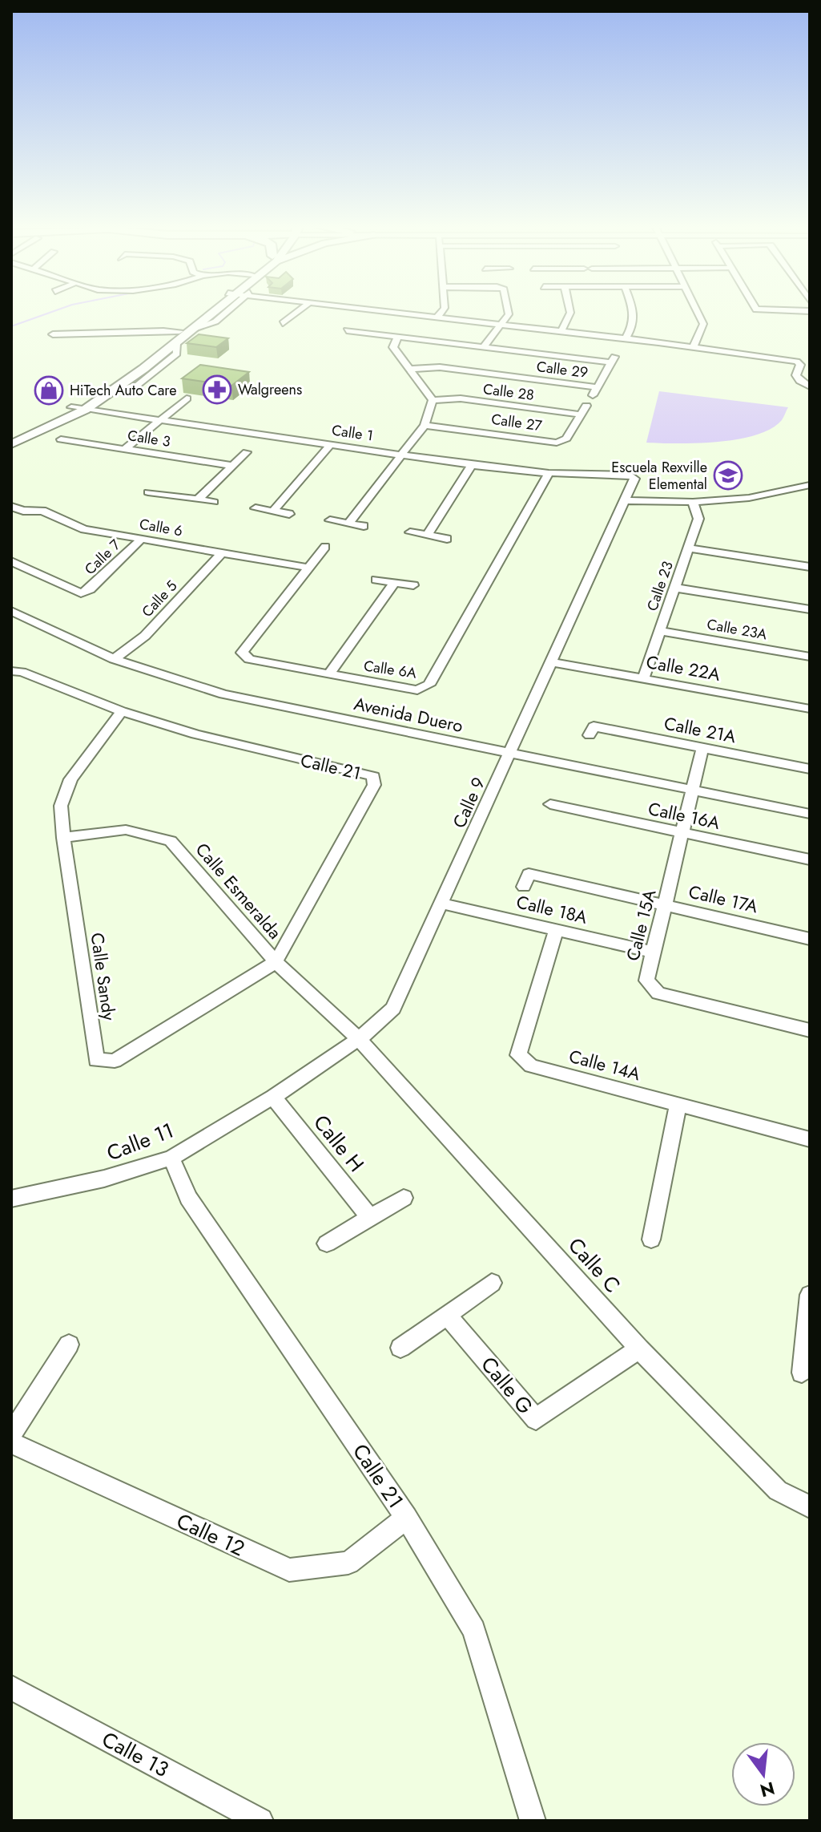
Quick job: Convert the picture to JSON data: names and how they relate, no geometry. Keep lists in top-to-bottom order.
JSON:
{
  "streets": {
    "street": [
      "Calle 29",
      "Calle 28",
      "Calle 27",
      "Calle 1",
      "Calle 3",
      "Calle 6",
      "Calle 7",
      "Calle 23",
      "Calle 5",
      "Calle 23A",
      "Calle 22A",
      "Calle 6A",
      "Avenida Duero",
      "Calle 21A",
      "Calle 21",
      "Calle 9",
      "Calle 16A",
      "Calle Esmeralda",
      "Calle 17A",
      "Calle 18A",
      "Calle 15A",
      "Calle Sandy",
      "Calle 14A",
      "Calle 11",
      "Calle H",
      "Calle C",
      "Calle G",
      "Calle 12",
      "Calle 13"
    ]
  },
  "crossings": [
    ["Calle 28", "Calle 27"],
    ["Calle 1", "Calle 6A"],
    ["Calle 1", "Calle 9"],
    ["Calle 6", "Calle 7"],
    ["Calle 6", "Calle 5"],
    ["Calle 6", "Calle 6A"],
    ["Calle 23", "Calle 23A"],
    ["Calle 23", "Calle 22A"],
    ["Calle 5", "Avenida Duero"],
    ["Calle 22A", "Calle 9"],
    ["Avenida Duero", "Calle 9"],
    ["Avenida Duero", "Calle 15A"],
    ["Calle 21A", "Calle 15A"],
    ["Calle 21", "Calle Esmeralda"],
    ["Calle 21", "Calle Sandy"],
    ["Calle 21", "Calle 11"],
    ["Calle 21", "Calle 12"],
    ["Calle 9", "Calle Esmeralda"],
    ["Calle 9", "Calle 18A"],
    ["Calle 9", "Calle 11"],
    ["Calle 9", "Calle H"],
    ["Calle 9", "Calle C"],
    ["Calle 16A", "Calle 15A"],
    ["Calle Esmeralda", "Calle Sandy"],
    ["Calle Esmeralda", "Calle C"],
    ["Calle 17A", "Calle 15A"],
    ["Calle 18A", "Calle 15A"],
    ["Calle 18A", "Calle 14A"],
    ["Calle 11", "Calle H"],
    ["Calle C", "Calle G"]
  ],
  "places": {
    "pharmacy": ["Walgreens"],
    "shop": ["HiTech Auto Care"],
    "school or university": ["Escuela Rexville Elemental"]
  },
  "north": "bottom"
}
